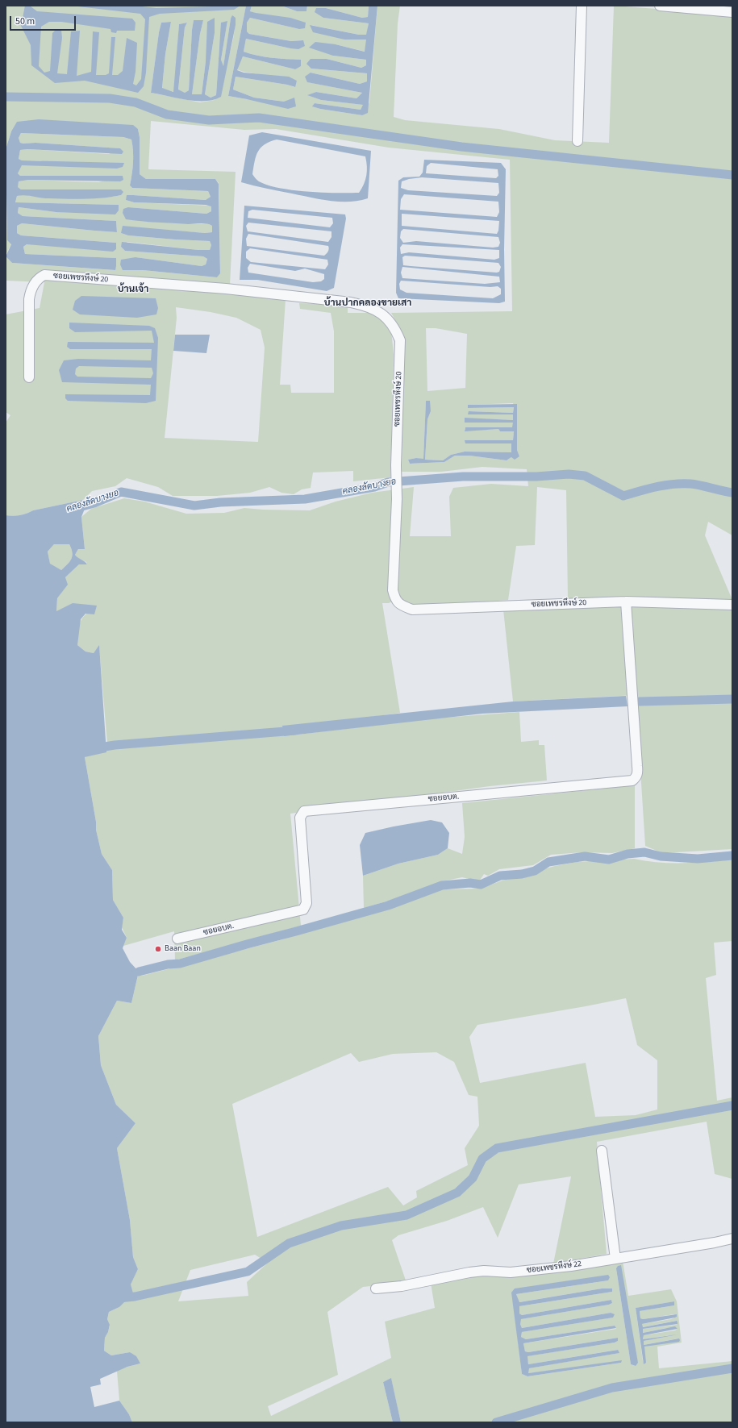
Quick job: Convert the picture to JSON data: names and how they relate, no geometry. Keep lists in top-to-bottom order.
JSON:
{
  "streets": {
    "street": ["ซอยเพชรหึงษ์ 20", "ซอยอบต.", "ซอยเพชรหึงษ์ 22"]
  },
  "crossings": [
    ["ซอยเพชรหึงษ์ 20", "ซอยอบต."]
  ],
  "districts": ["บ้านเจ้า", "บ้านปากคลองขายเสา"],
  "water": ["คลองลัดบางยอ"],
  "places": ["Baan Baan"],
  "scale_bar": "50 m"
}
